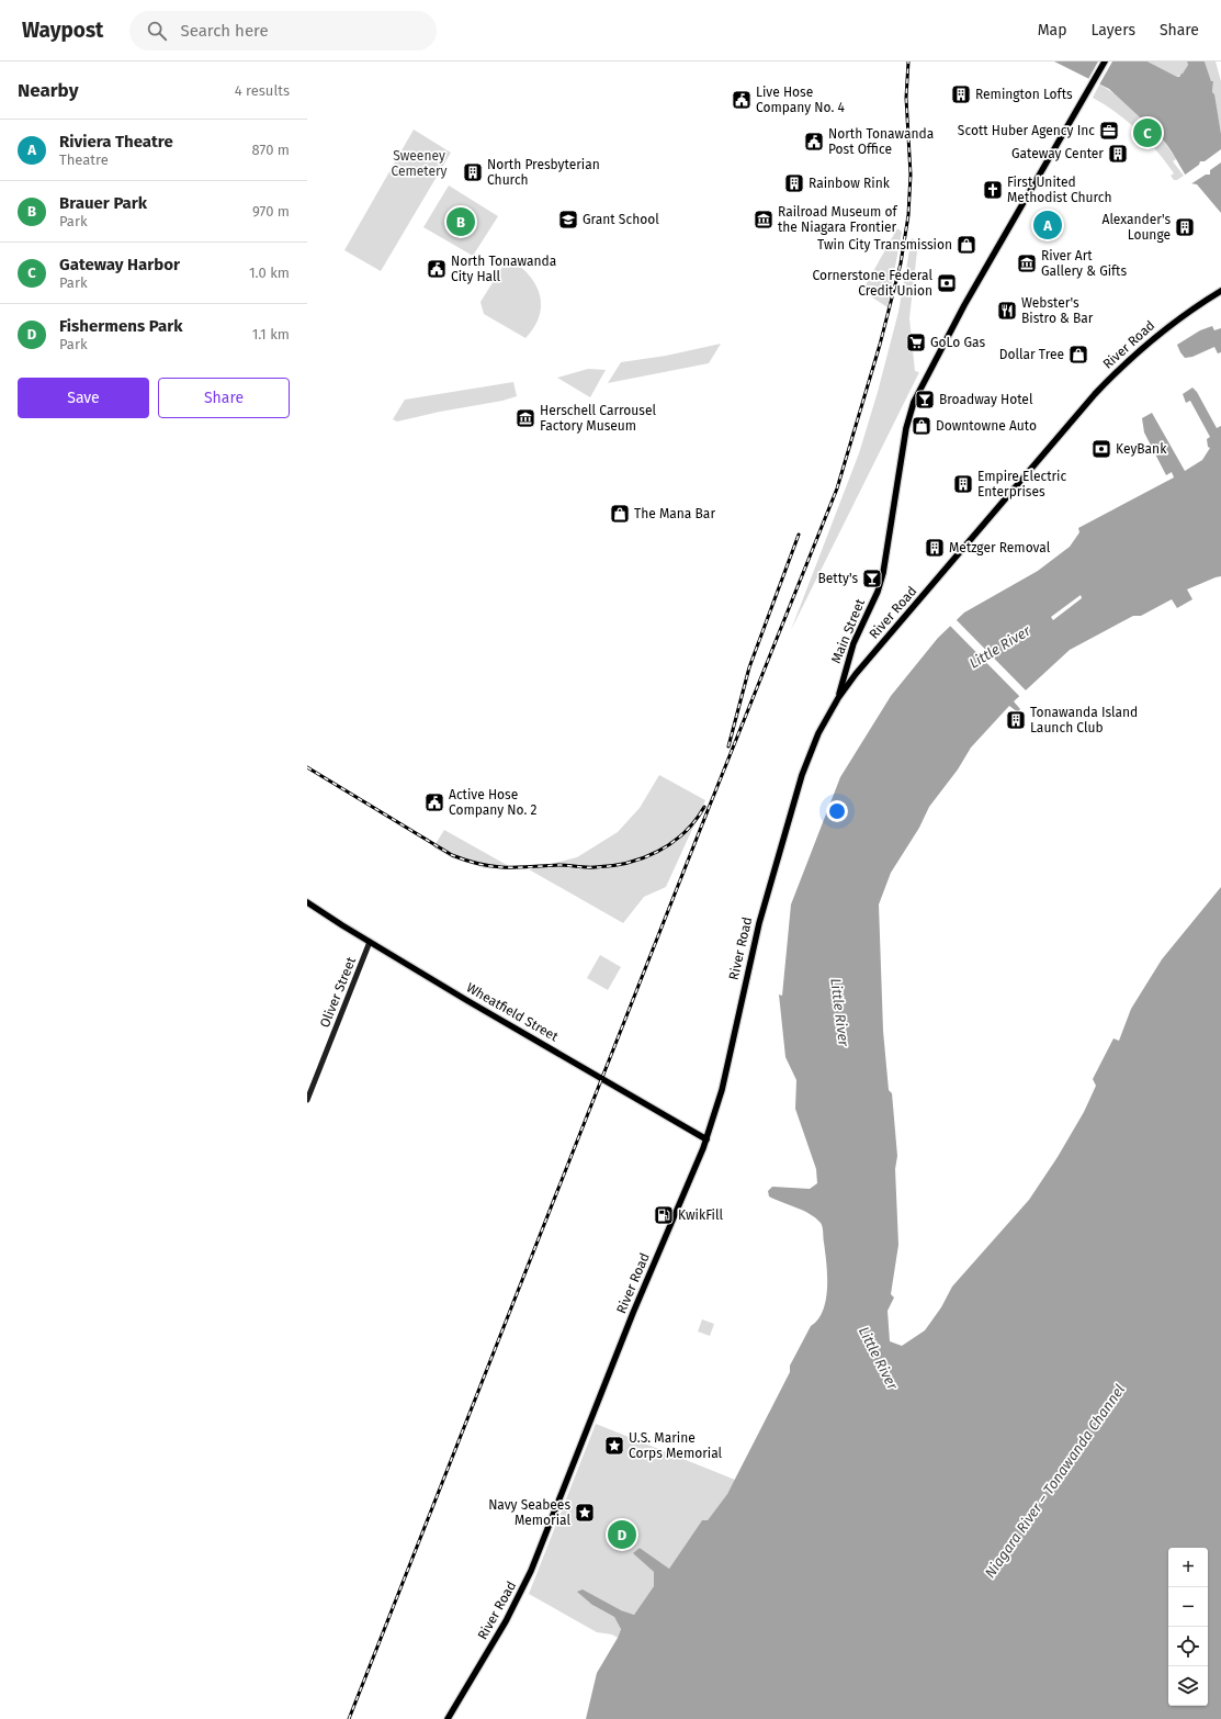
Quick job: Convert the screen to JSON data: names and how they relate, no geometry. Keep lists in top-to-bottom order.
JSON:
{
  "streets": {
    "main road": [
      "River Road",
      "Main Street",
      "Oliver Street",
      "Wheatfield Street"
    ]
  },
  "crossings": [
    ["River Road", "Main Street"],
    ["River Road", "Wheatfield Street"],
    ["Oliver Street", "Wheatfield Street"]
  ],
  "water": ["Little River", "Niagara River – Tonawanda Channel"],
  "parks": ["Sweeney Cemetery"],
  "places": {
    "building": [
      "Remington Lofts",
      "Gateway Center",
      "North Presbyterian Church",
      "Rainbow Rink",
      "Alexander's Lounge",
      "Empire Electric Enterprises",
      "Metzger Removal",
      "Tonawanda Island Launch Club"
    ],
    "public building": [
      "Live Hose Company No. 4",
      "North Tonawanda Post Office",
      "North Tonawanda City Hall",
      "Active Hose Company No. 2"
    ],
    "office": ["Scott Huber Agency Inc"],
    "church": ["First United Methodist Church"],
    "school or university": ["Grant School"],
    "museum": ["Railroad Museum of the Niagara Frontier", "River Art Gallery & Gifts", "Herschell Carrousel Factory Museum"],
    "shop": [
      "Twin City Transmission",
      "Dollar Tree",
      "Downtowne Auto",
      "The Mana Bar"
    ],
    "bank": ["Cornerstone Federal Credit Union", "KeyBank"],
    "restaurant": ["Webster's Bistro & Bar"],
    "supermarket": ["GoLo Gas"],
    "bar": ["Broadway Hotel", "Betty's"],
    "fuel station": ["KwikFill"],
    "place": ["U.S. Marine Corps Memorial", "Navy Seabees Memorial"]
  },
  "page": {
    "header": "Waypost",
    "search": "Search here",
    "nav": ["Map", "Layers", "Share"],
    "heading": ["Nearby", "4 results"],
    "pins": [
      "C",
      "B",
      "A",
      "D"
    ],
    "list": [
      {
        "mark": "A",
        "name": "Riviera Theatre",
        "note": "Theatre",
        "value": "870 m"
      },
      {
        "mark": "B",
        "name": "Brauer Park",
        "note": "Park",
        "value": "970 m"
      },
      {
        "mark": "C",
        "name": "Gateway Harbor",
        "note": "Park",
        "value": "1.0 km"
      },
      {
        "mark": "D",
        "name": "Fishermens Park",
        "note": "Park",
        "value": "1.1 km"
      }
    ],
    "buttons": ["Save", "Share"],
    "map_buttons": ["+", "−"]
  }
}
